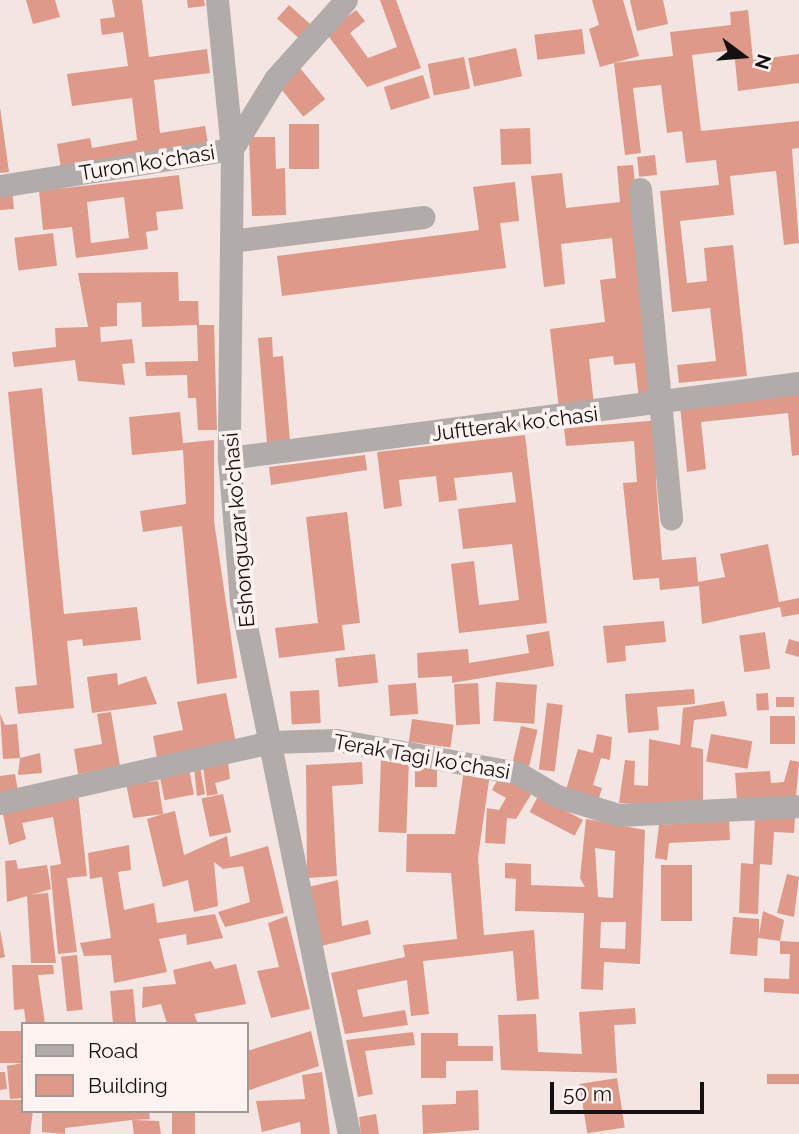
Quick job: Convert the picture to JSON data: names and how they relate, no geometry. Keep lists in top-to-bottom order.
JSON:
{
  "streets": {
    "street": [
      "Turon koʻchasi",
      "Juftterak koʻchasi",
      "Eshonguzar ko'chasi",
      "Terak Tagi koʻchasi"
    ]
  },
  "crossings": [
    ["Turon koʻchasi", "Eshonguzar ko'chasi"],
    ["Juftterak koʻchasi", "Eshonguzar ko'chasi"],
    ["Eshonguzar ko'chasi", "Terak Tagi koʻchasi"]
  ],
  "legend": ["Road", "Building"],
  "scale_bar": "50 m",
  "north": "right"
}
